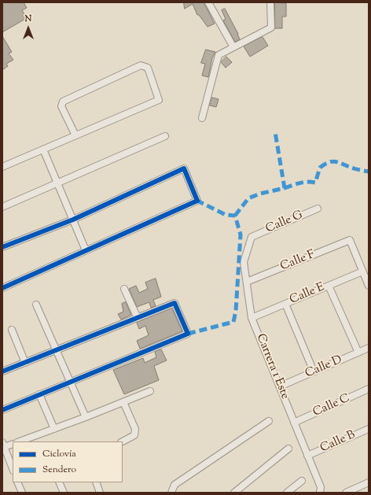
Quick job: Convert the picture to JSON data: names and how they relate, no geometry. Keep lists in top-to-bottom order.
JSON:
{
  "streets": {
    "street": [
      "Calle G",
      "Calle F",
      "Calle E",
      "Carrera 1 Este",
      "Calle D",
      "Calle C",
      "Calle B"
    ]
  },
  "crossings": [
    ["Calle G", "Carrera 1 Este"],
    ["Calle F", "Calle E"],
    ["Calle F", "Carrera 1 Este"],
    ["Calle E", "Carrera 1 Este"],
    ["Carrera 1 Este", "Calle D"],
    ["Carrera 1 Este", "Calle C"],
    ["Carrera 1 Este", "Calle B"]
  ],
  "legend": ["Ciclovía", "Sendero"],
  "north": "top"
}
